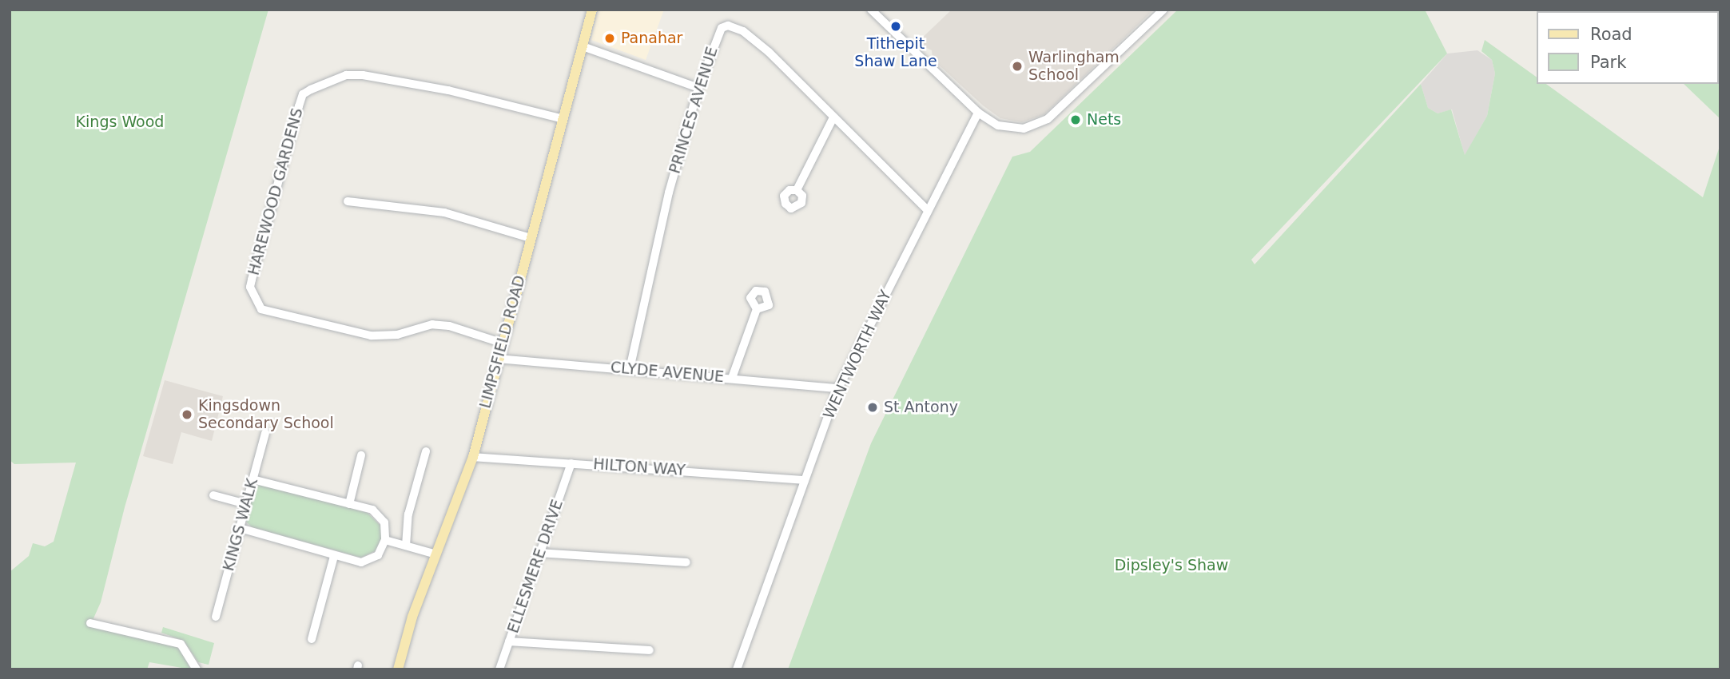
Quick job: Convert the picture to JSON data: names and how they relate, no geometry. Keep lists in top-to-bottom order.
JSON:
{
  "streets": {
    "main road": ["LIMPSFIELD ROAD"],
    "street": [
      "PRINCES AVENUE",
      "HAREWOOD GARDENS",
      "WENTWORTH WAY",
      "CLYDE AVENUE",
      "HILTON WAY",
      "KINGS WALK",
      "ELLESMERE DRIVE"
    ]
  },
  "crossings": [
    ["PRINCES AVENUE", "WENTWORTH WAY"],
    ["PRINCES AVENUE", "CLYDE AVENUE"],
    ["HAREWOOD GARDENS", "LIMPSFIELD ROAD"],
    ["LIMPSFIELD ROAD", "CLYDE AVENUE"],
    ["LIMPSFIELD ROAD", "HILTON WAY"],
    ["WENTWORTH WAY", "CLYDE AVENUE"],
    ["WENTWORTH WAY", "HILTON WAY"],
    ["HILTON WAY", "ELLESMERE DRIVE"]
  ],
  "parks": ["Kings Wood", "Dipsley's Shaw"],
  "places": [
    "Tithepit Shaw Lane",
    "Panahar",
    "Warlingham School",
    "Nets",
    "St Antony",
    "Kingsdown Secondary School"
  ],
  "legend": ["Road", "Park"]
}
